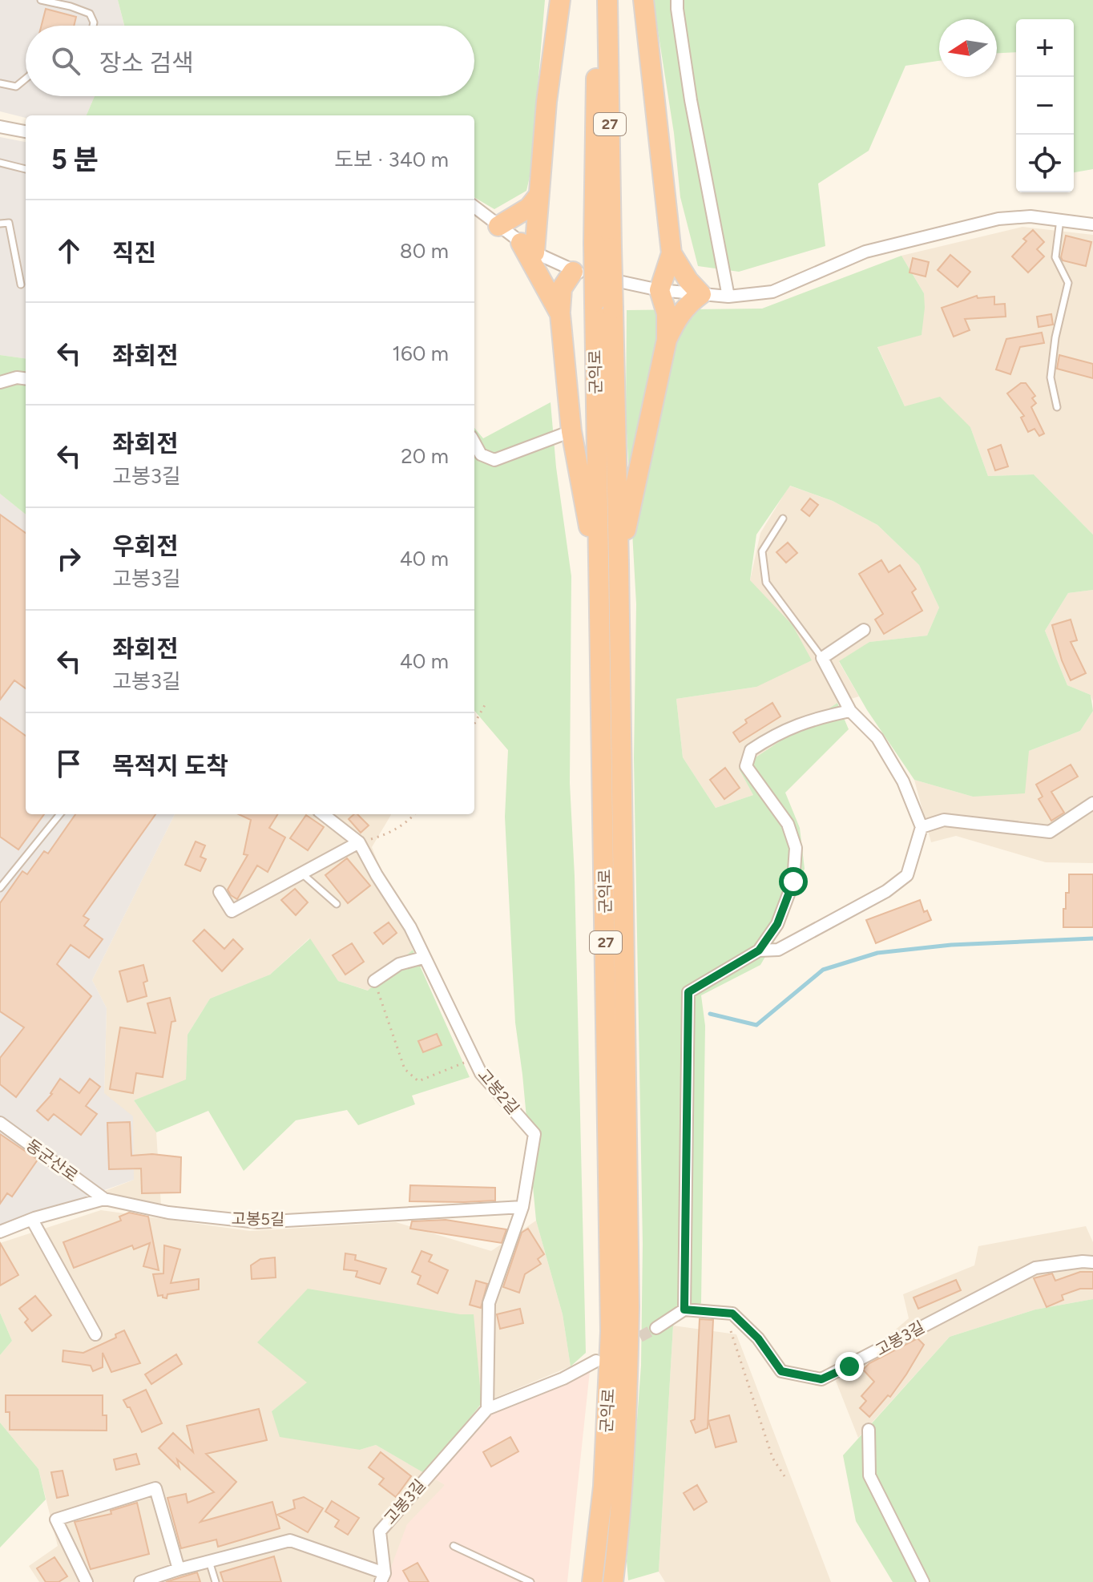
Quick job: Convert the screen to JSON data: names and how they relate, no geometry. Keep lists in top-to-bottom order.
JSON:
{
  "streets": {
    "highway": ["27", "군익로"],
    "street": [
      "고봉2길",
      "동군산로",
      "고봉5길",
      "고봉3길"
    ]
  },
  "crossings": [
    ["고봉2길", "고봉5길"],
    ["고봉2길", "고봉3길"],
    ["동군산로", "고봉5길"]
  ],
  "north": "left",
  "page": {
    "map_buttons": ["+", "−"],
    "search": "장소 검색",
    "heading": ["5 분", "도보 · 340 m"],
    "list": [
      ["직진", "80 m"],
      ["좌회전", "160 m"],
      ["좌회전", "고봉3길", "20 m"],
      ["우회전", "고봉3길", "40 m"],
      ["좌회전", "고봉3길", "40 m"],
      "목적지 도착"
    ]
  }
}
